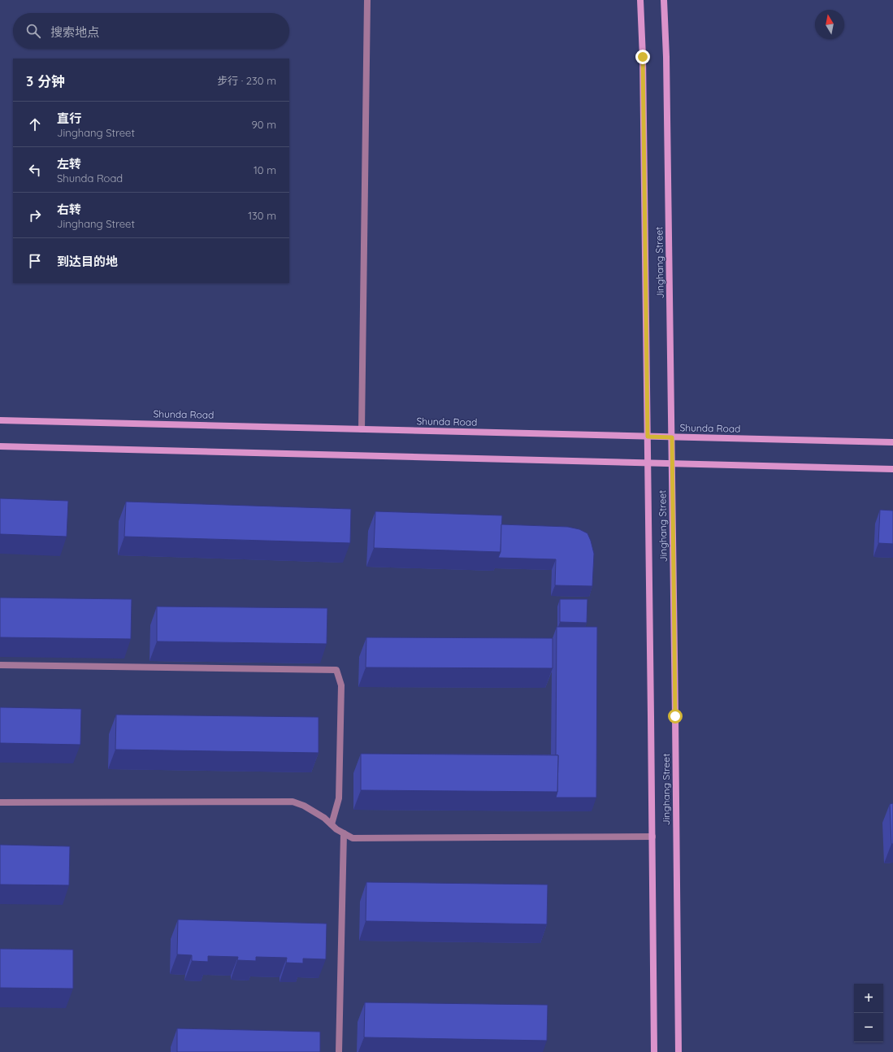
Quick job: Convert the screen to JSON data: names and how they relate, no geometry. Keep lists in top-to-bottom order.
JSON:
{
  "streets": {
    "main road": ["Jinghang Street", "Shunda Road"]
  },
  "crossings": [
    ["Jinghang Street", "Shunda Road"]
  ],
  "north": "top",
  "page": {
    "search": "搜索地点",
    "heading": ["3 分钟", "步行 · 230 m"],
    "list": [
      ["直行", "Jinghang Street", "90 m"],
      ["左转", "Shunda Road", "10 m"],
      ["右转", "Jinghang Street", "130 m"],
      "到达目的地"
    ],
    "map_buttons": ["+", "−"]
  }
}
